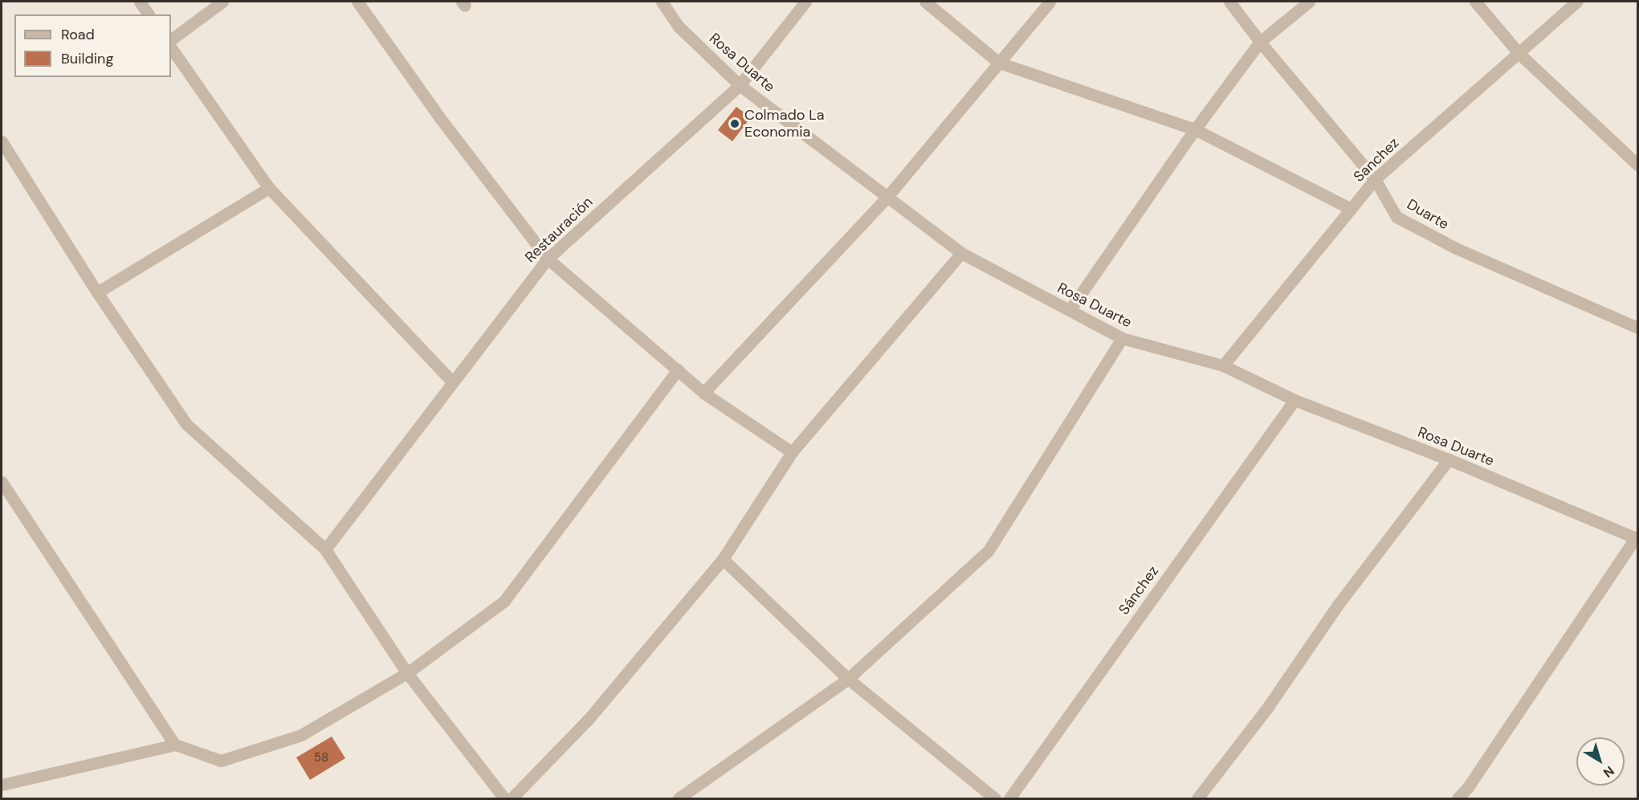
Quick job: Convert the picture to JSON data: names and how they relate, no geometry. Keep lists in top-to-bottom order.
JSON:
{
  "streets": {
    "street": [
      "Rosa Duarte",
      "Sanchez",
      "Duarte",
      "Restauración",
      "Sánchez"
    ]
  },
  "crossings": [
    ["Rosa Duarte", "Sanchez"],
    ["Rosa Duarte", "Restauración"],
    ["Rosa Duarte", "Sánchez"],
    ["Sanchez", "Duarte"]
  ],
  "places": ["Colmado La Economia"],
  "house_numbers": ["58"],
  "legend": ["Road", "Building"],
  "north": "bottom right"
}
